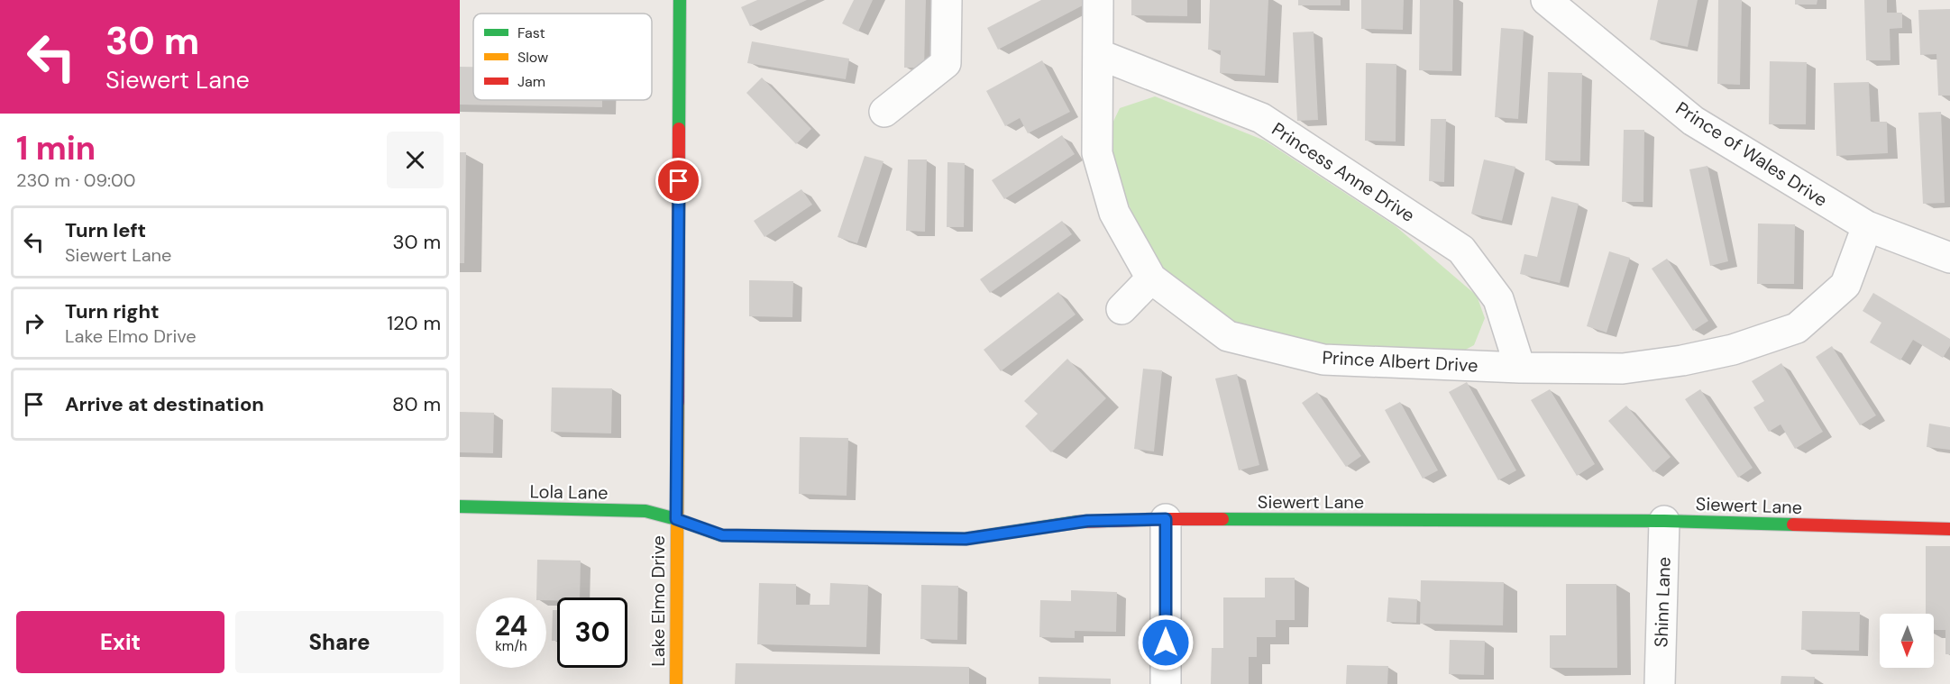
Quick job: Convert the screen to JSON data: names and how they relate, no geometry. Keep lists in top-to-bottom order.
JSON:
{
  "streets": {
    "street": [
      "Prince of Wales Drive",
      "Princess Anne Drive",
      "Prince Albert Drive",
      "Lola Lane",
      "Siewert Lane",
      "Lake Elmo Drive",
      "Shinn Lane"
    ]
  },
  "crossings": [
    ["Prince of Wales Drive", "Prince Albert Drive"],
    ["Princess Anne Drive", "Prince Albert Drive"],
    ["Lola Lane", "Siewert Lane"],
    ["Lola Lane", "Lake Elmo Drive"],
    ["Siewert Lane", "Lake Elmo Drive"],
    ["Siewert Lane", "Shinn Lane"]
  ],
  "legend": ["Fast", "Slow", "Jam"],
  "north": "bottom",
  "page": {
    "turn": ["30 m", "Siewert Lane"],
    "heading": ["1 min", "230 m · 09:00"],
    "list": [
      {
        "name": "Turn left",
        "note": "Siewert Lane",
        "value": "30 m"
      },
      {
        "name": "Turn right",
        "note": "Lake Elmo Drive",
        "value": "120 m"
      },
      {
        "name": "Arrive at destination",
        "value": "80 m"
      }
    ],
    "speed": "24 km/h",
    "limit": "30",
    "buttons": ["Exit", "Share"]
  }
}
